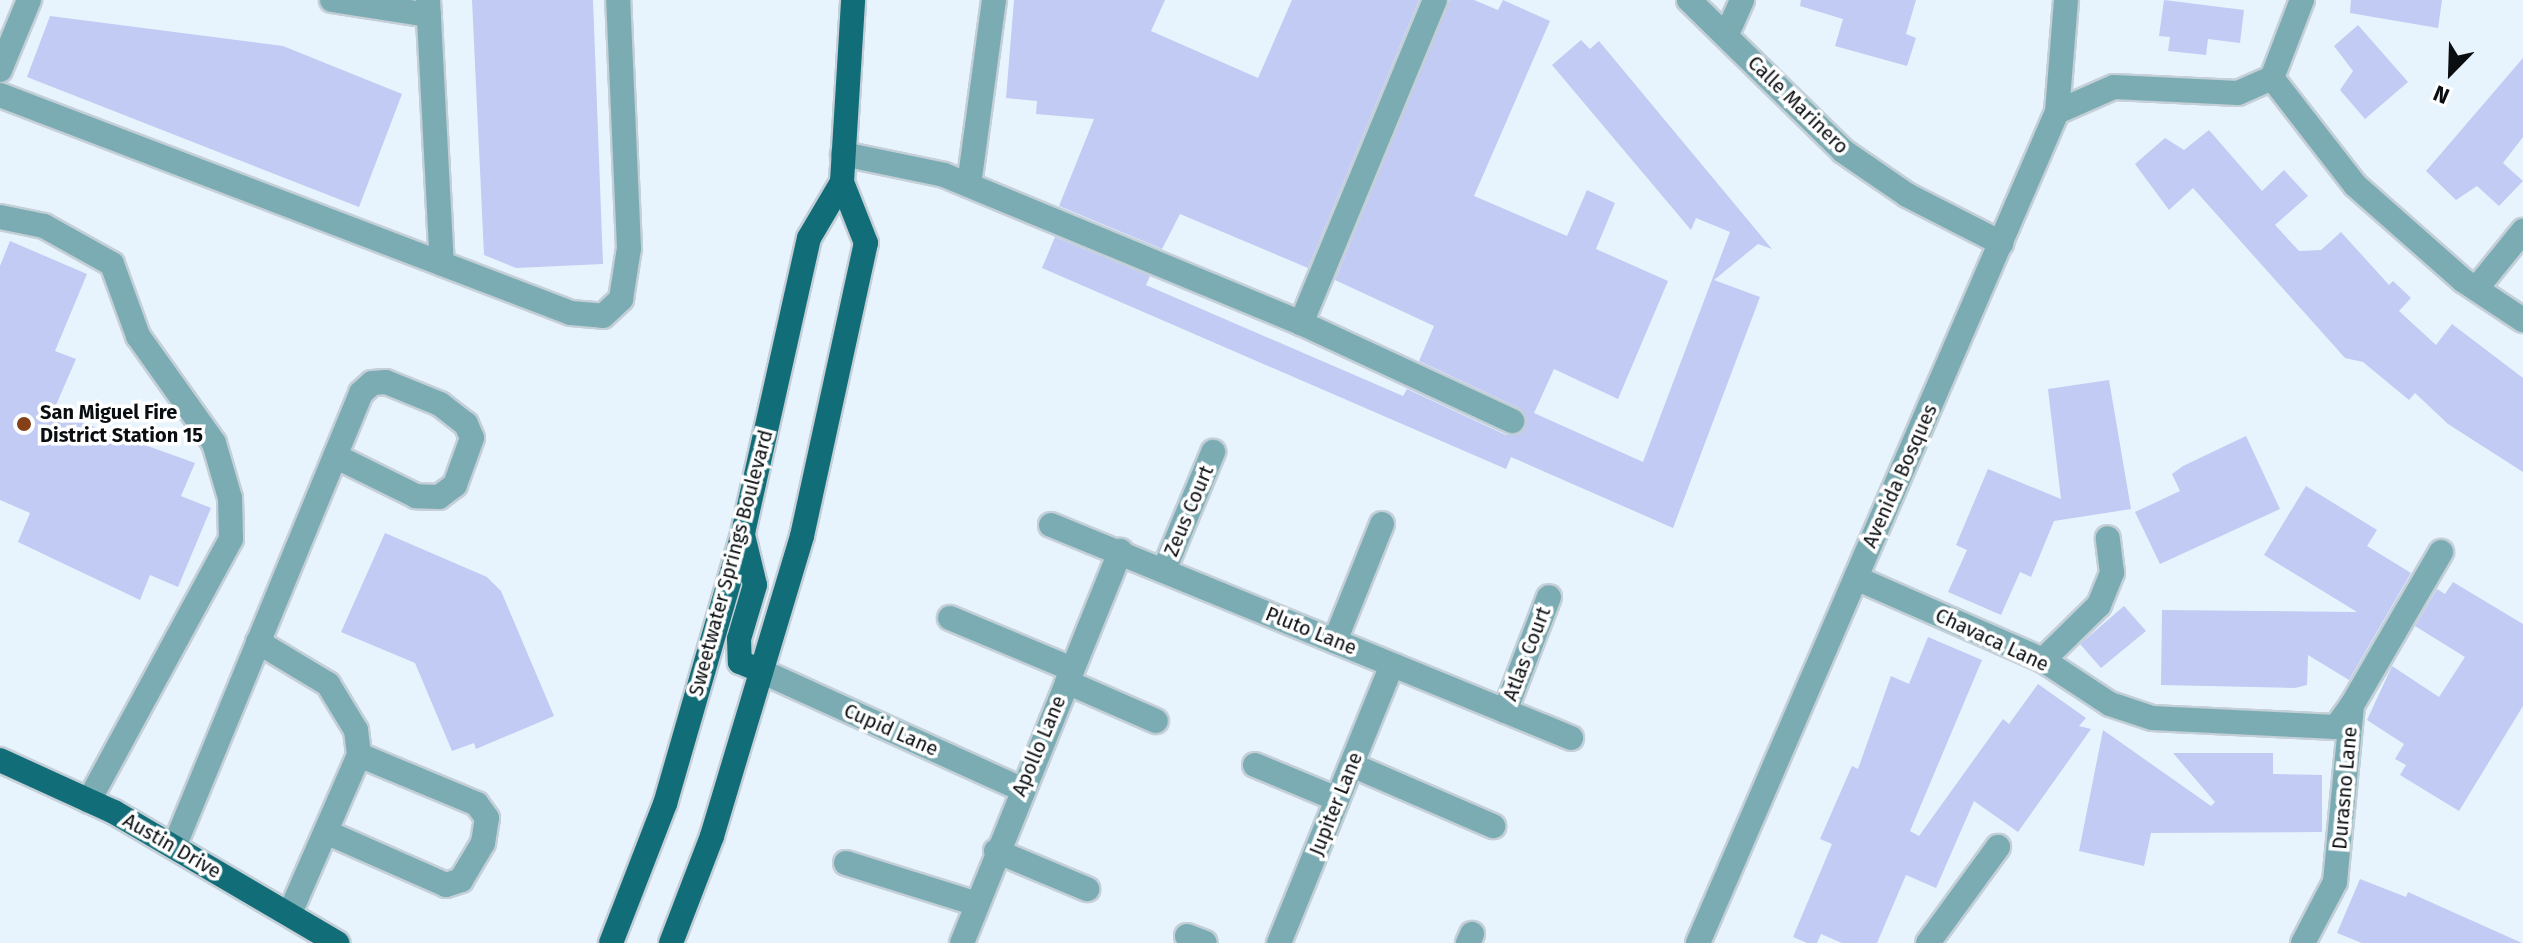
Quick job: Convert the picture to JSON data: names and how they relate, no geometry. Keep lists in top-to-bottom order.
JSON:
{
  "streets": {
    "main road": ["Sweetwater Springs Boulevard", "Austin Drive"],
    "street": [
      "Calle Marinero",
      "Avenida Bosques",
      "Zeus Court",
      "Pluto Lane",
      "Chavaca Lane",
      "Atlas Court",
      "Cupid Lane",
      "Apollo Lane",
      "Durasno Lane",
      "Jupiter Lane"
    ]
  },
  "crossings": [
    ["Calle Marinero", "Avenida Bosques"],
    ["Avenida Bosques", "Chavaca Lane"],
    ["Zeus Court", "Pluto Lane"],
    ["Sweetwater Springs Boulevard", "Cupid Lane"],
    ["Pluto Lane", "Atlas Court"],
    ["Pluto Lane", "Apollo Lane"],
    ["Pluto Lane", "Jupiter Lane"],
    ["Chavaca Lane", "Durasno Lane"],
    ["Cupid Lane", "Apollo Lane"]
  ],
  "places": ["San Miguel Fire District Station 15"],
  "north": "bottom left"
}
